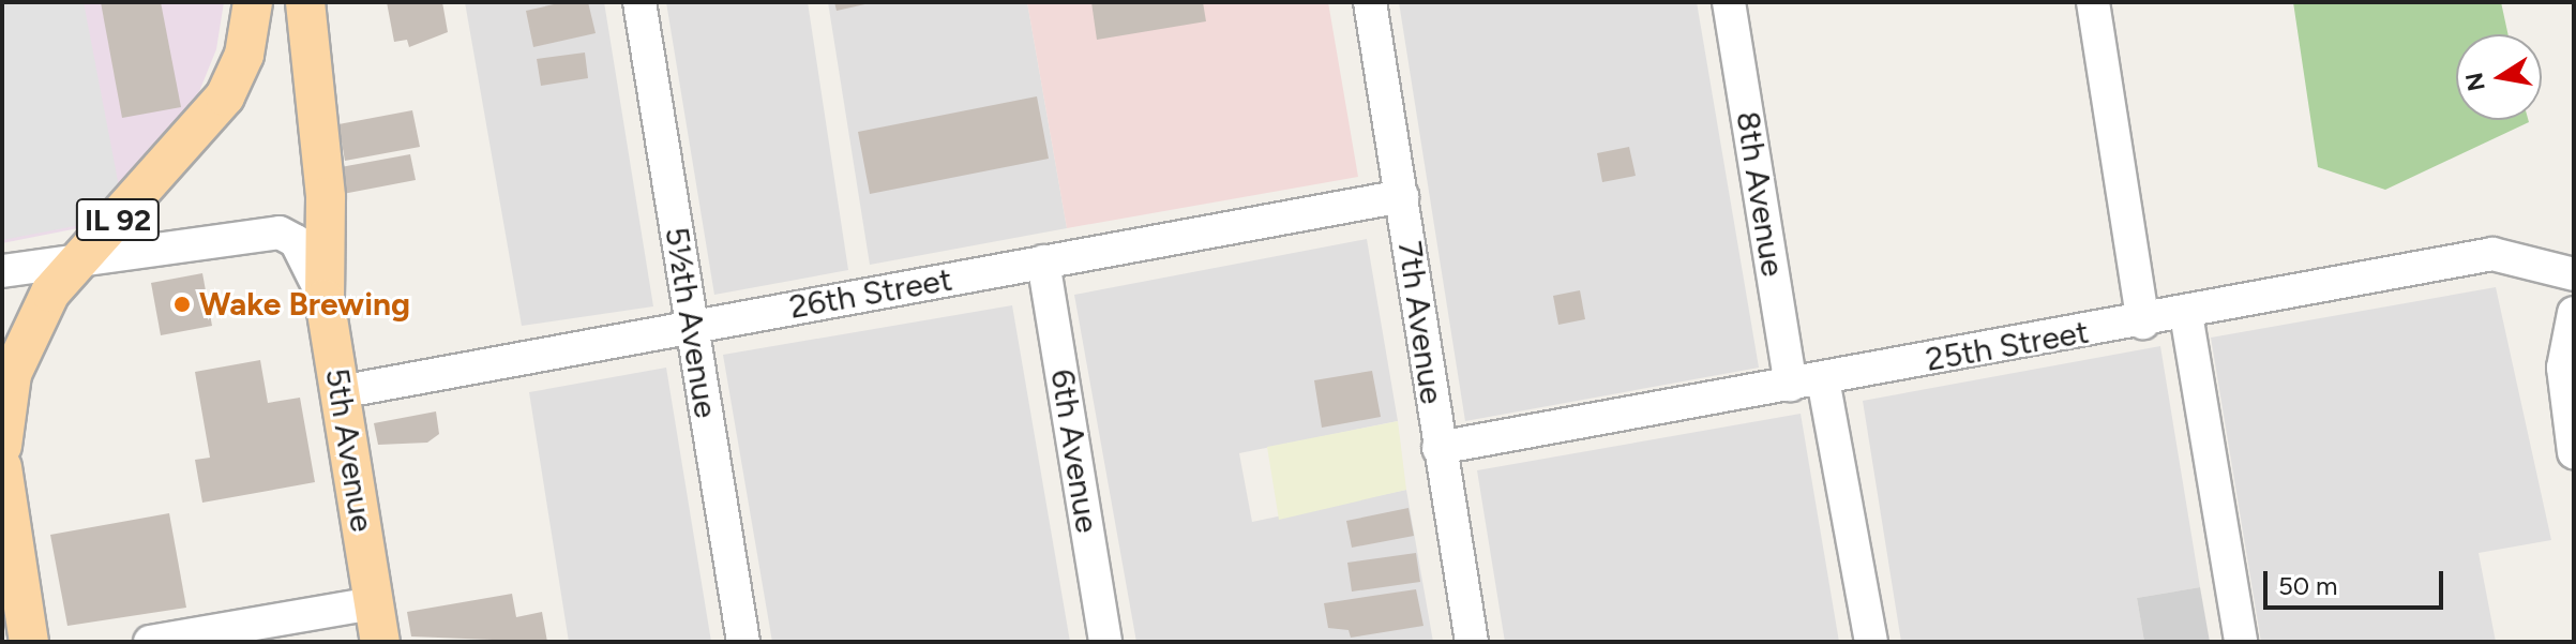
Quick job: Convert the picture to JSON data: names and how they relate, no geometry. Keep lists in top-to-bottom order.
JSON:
{
  "streets": {
    "main road": ["IL 92", "5th Avenue"],
    "street": [
      "8th Avenue",
      "26th Street",
      "5½th Avenue",
      "7th Avenue",
      "25th Street",
      "6th Avenue"
    ]
  },
  "crossings": [
    ["8th Avenue", "25th Street"],
    ["26th Street", "5½th Avenue"],
    ["26th Street", "7th Avenue"],
    ["26th Street", "5th Avenue"],
    ["26th Street", "6th Avenue"],
    ["7th Avenue", "25th Street"]
  ],
  "places": ["Wake Brewing"],
  "scale_bar": "50 m",
  "north": "left"
}
